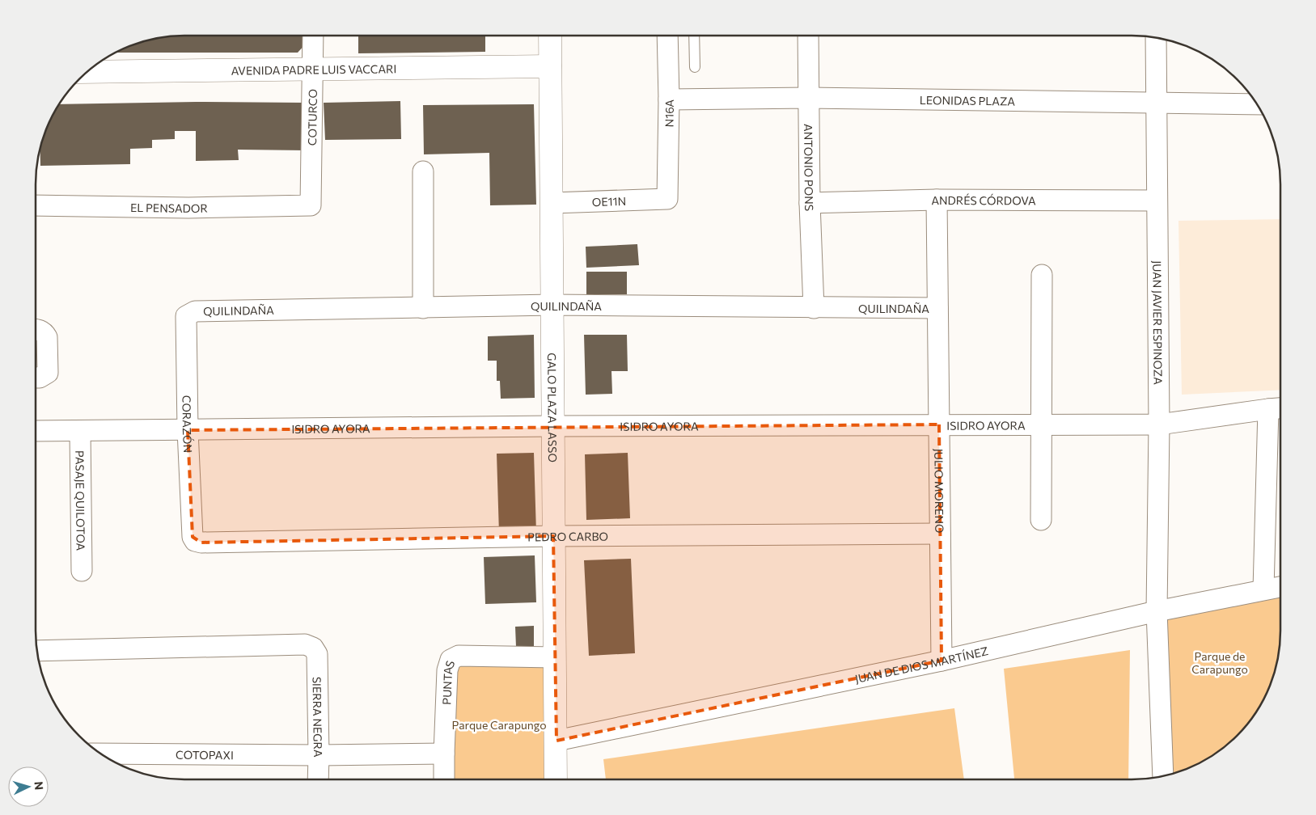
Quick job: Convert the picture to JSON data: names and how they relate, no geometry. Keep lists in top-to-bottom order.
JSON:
{
  "streets": {
    "street": [
      "AVENIDA PADRE LUIS VACCARI",
      "LEONIDAS PLAZA",
      "N16A",
      "COTURCO",
      "ANTONIO PONS",
      "ANDRÉS CÓRDOVA",
      "OE11N",
      "EL PENSADOR",
      "QUILINDAÑA",
      "JUAN JAVIER ESPINOZA",
      "GALO PLAZA LASSO",
      "CORAZÓN",
      "ISIDRO AYORA",
      "JULIO MORENO",
      "PASAJE QUILOTOA",
      "PEDRO CARBO",
      "JUAN DE DIOS MARTÍNEZ",
      "PUNTAS",
      "SIERRA NEGRA",
      "COTOPAXI"
    ]
  },
  "crossings": [
    ["AVENIDA PADRE LUIS VACCARI", "COTURCO"],
    ["AVENIDA PADRE LUIS VACCARI", "GALO PLAZA LASSO"],
    ["LEONIDAS PLAZA", "N16A"],
    ["LEONIDAS PLAZA", "ANTONIO PONS"],
    ["LEONIDAS PLAZA", "JUAN JAVIER ESPINOZA"],
    ["N16A", "OE11N"],
    ["COTURCO", "EL PENSADOR"],
    ["ANTONIO PONS", "ANDRÉS CÓRDOVA"],
    ["ANTONIO PONS", "QUILINDAÑA"],
    ["ANDRÉS CÓRDOVA", "JUAN JAVIER ESPINOZA"],
    ["ANDRÉS CÓRDOVA", "JULIO MORENO"],
    ["OE11N", "GALO PLAZA LASSO"],
    ["QUILINDAÑA", "GALO PLAZA LASSO"],
    ["QUILINDAÑA", "CORAZÓN"],
    ["QUILINDAÑA", "JULIO MORENO"],
    ["JUAN JAVIER ESPINOZA", "ISIDRO AYORA"],
    ["JUAN JAVIER ESPINOZA", "JUAN DE DIOS MARTÍNEZ"],
    ["GALO PLAZA LASSO", "ISIDRO AYORA"],
    ["GALO PLAZA LASSO", "PEDRO CARBO"],
    ["GALO PLAZA LASSO", "JUAN DE DIOS MARTÍNEZ"],
    ["GALO PLAZA LASSO", "PUNTAS"],
    ["CORAZÓN", "ISIDRO AYORA"],
    ["CORAZÓN", "PEDRO CARBO"],
    ["ISIDRO AYORA", "JULIO MORENO"],
    ["ISIDRO AYORA", "PASAJE QUILOTOA"],
    ["JULIO MORENO", "PEDRO CARBO"],
    ["JULIO MORENO", "JUAN DE DIOS MARTÍNEZ"],
    ["PUNTAS", "COTOPAXI"],
    ["SIERRA NEGRA", "COTOPAXI"]
  ],
  "parks": ["Parque de Carapungo", "Parque Carapungo"],
  "north": "right"
}
